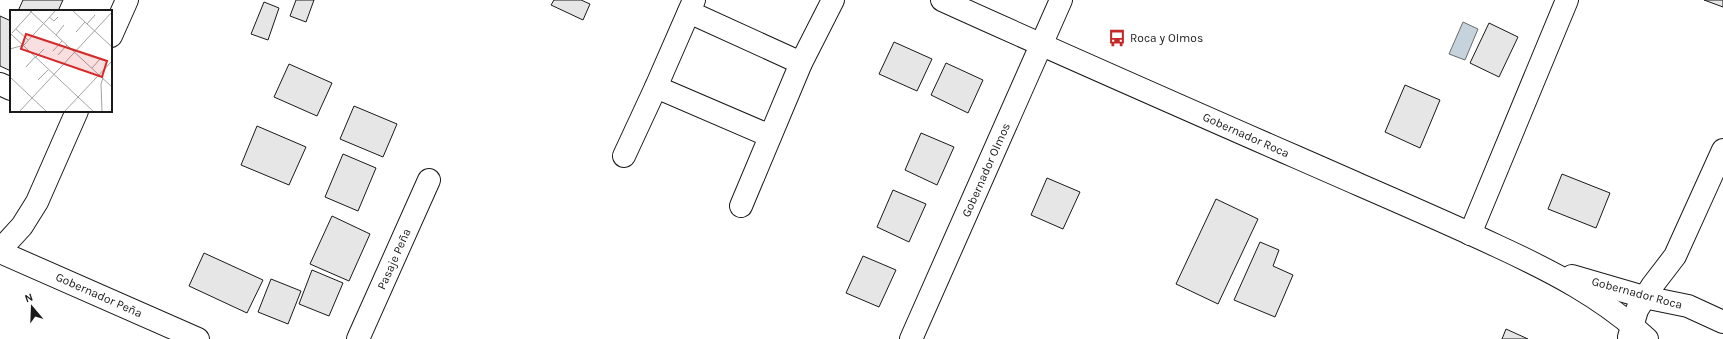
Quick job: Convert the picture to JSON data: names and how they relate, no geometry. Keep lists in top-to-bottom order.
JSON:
{
  "streets": {
    "street": [
      "Gobernador Roca",
      "Gobernador Olmos",
      "Pasaje Peña",
      "Gobernador Peña"
    ]
  },
  "crossings": [
    ["Gobernador Roca", "Gobernador Olmos"]
  ],
  "places": {
    "bus stop": ["Roca y Olmos"]
  },
  "north": "top"
}
